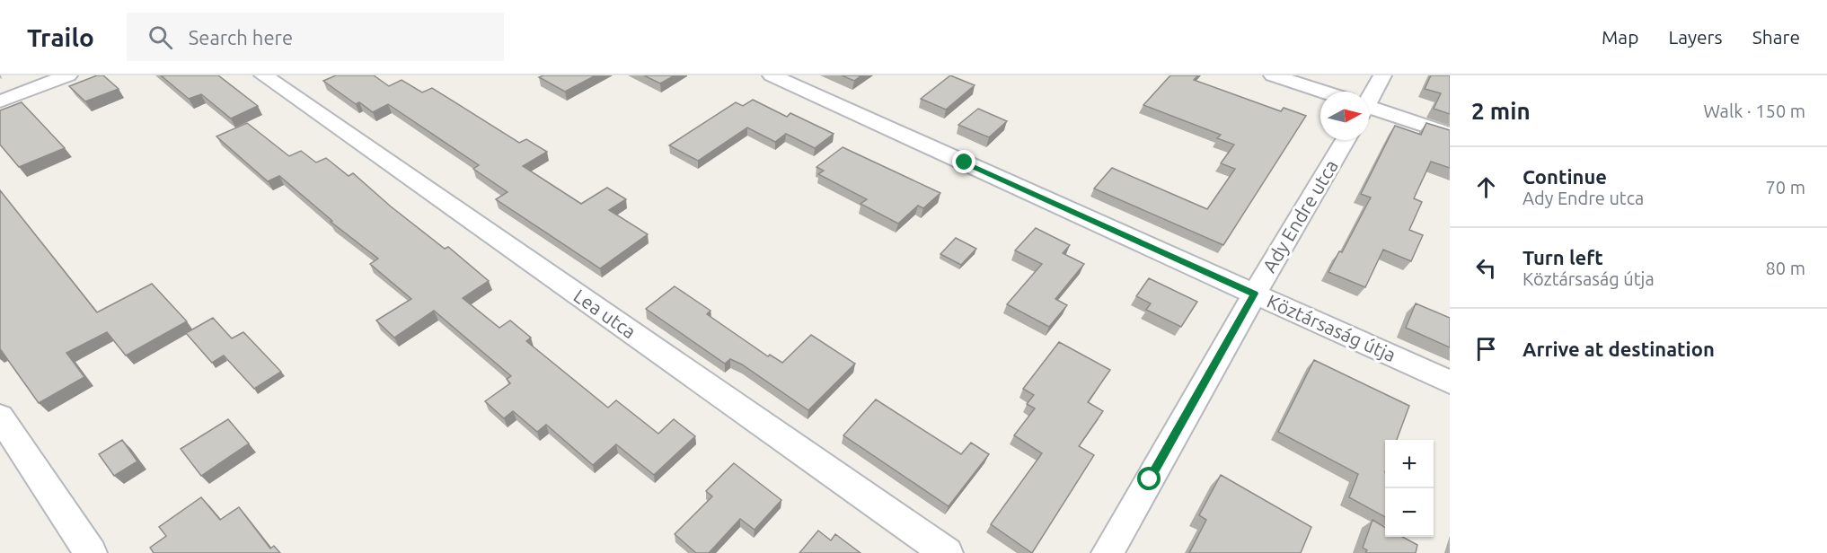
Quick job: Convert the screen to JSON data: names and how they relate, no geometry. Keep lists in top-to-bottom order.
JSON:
{
  "streets": {
    "street": ["Ady Endre utca", "Lea utca", "Köztársaság útja"]
  },
  "crossings": [
    ["Ady Endre utca", "Köztársaság útja"]
  ],
  "north": "right",
  "page": {
    "header": "Trailo",
    "search": "Search here",
    "nav": ["Map", "Layers", "Share"],
    "heading": ["2 min", "Walk · 150 m"],
    "list": [
      ["Continue", "Ady Endre utca", "70 m"],
      ["Turn left", "Köztársaság útja", "80 m"],
      "Arrive at destination"
    ],
    "map_buttons": ["+", "−"]
  }
}
